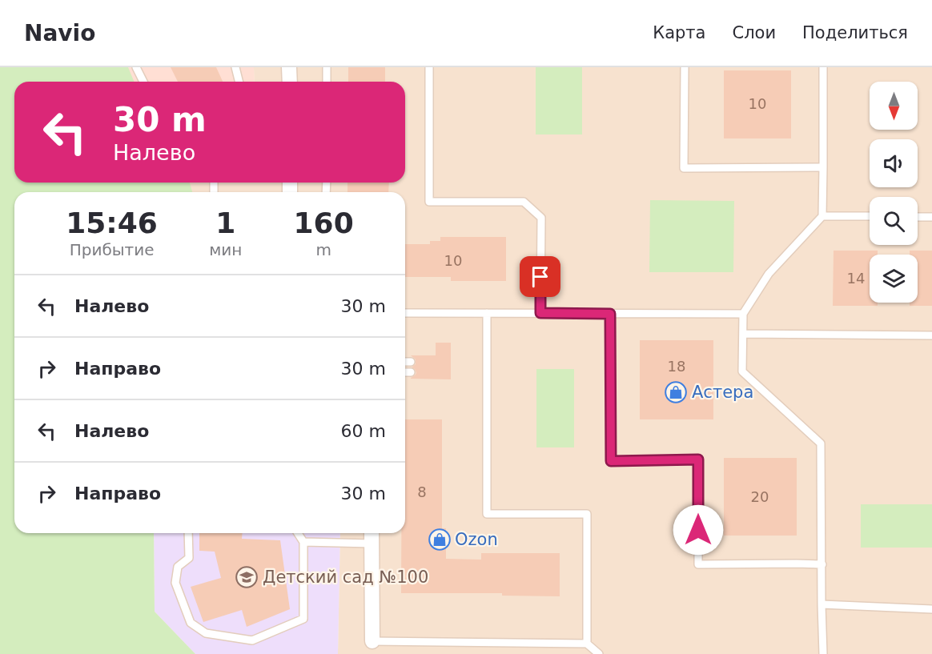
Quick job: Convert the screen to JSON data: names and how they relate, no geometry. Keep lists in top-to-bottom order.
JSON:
{
  "places": {
    "shop": ["Астера", "Ozon"],
    "school or university": ["Детский сад №100"]
  },
  "house_numbers": [
    "10",
    "10",
    "14",
    "18",
    "8",
    "20"
  ],
  "north": "bottom",
  "page": {
    "header": "Navio",
    "nav": ["Карта", "Слои", "Поделиться"],
    "turn": ["30 m", "Налево"],
    "eta": [
      "15:46",
      "Прибытие",
      "1",
      "мин",
      "160",
      "m"
    ],
    "list": [
      {
        "name": "Налево",
        "value": "30 m"
      },
      {
        "name": "Направо",
        "value": "30 m"
      },
      {
        "name": "Налево",
        "value": "60 m"
      },
      {
        "name": "Направо",
        "value": "30 m"
      }
    ]
  }
}
